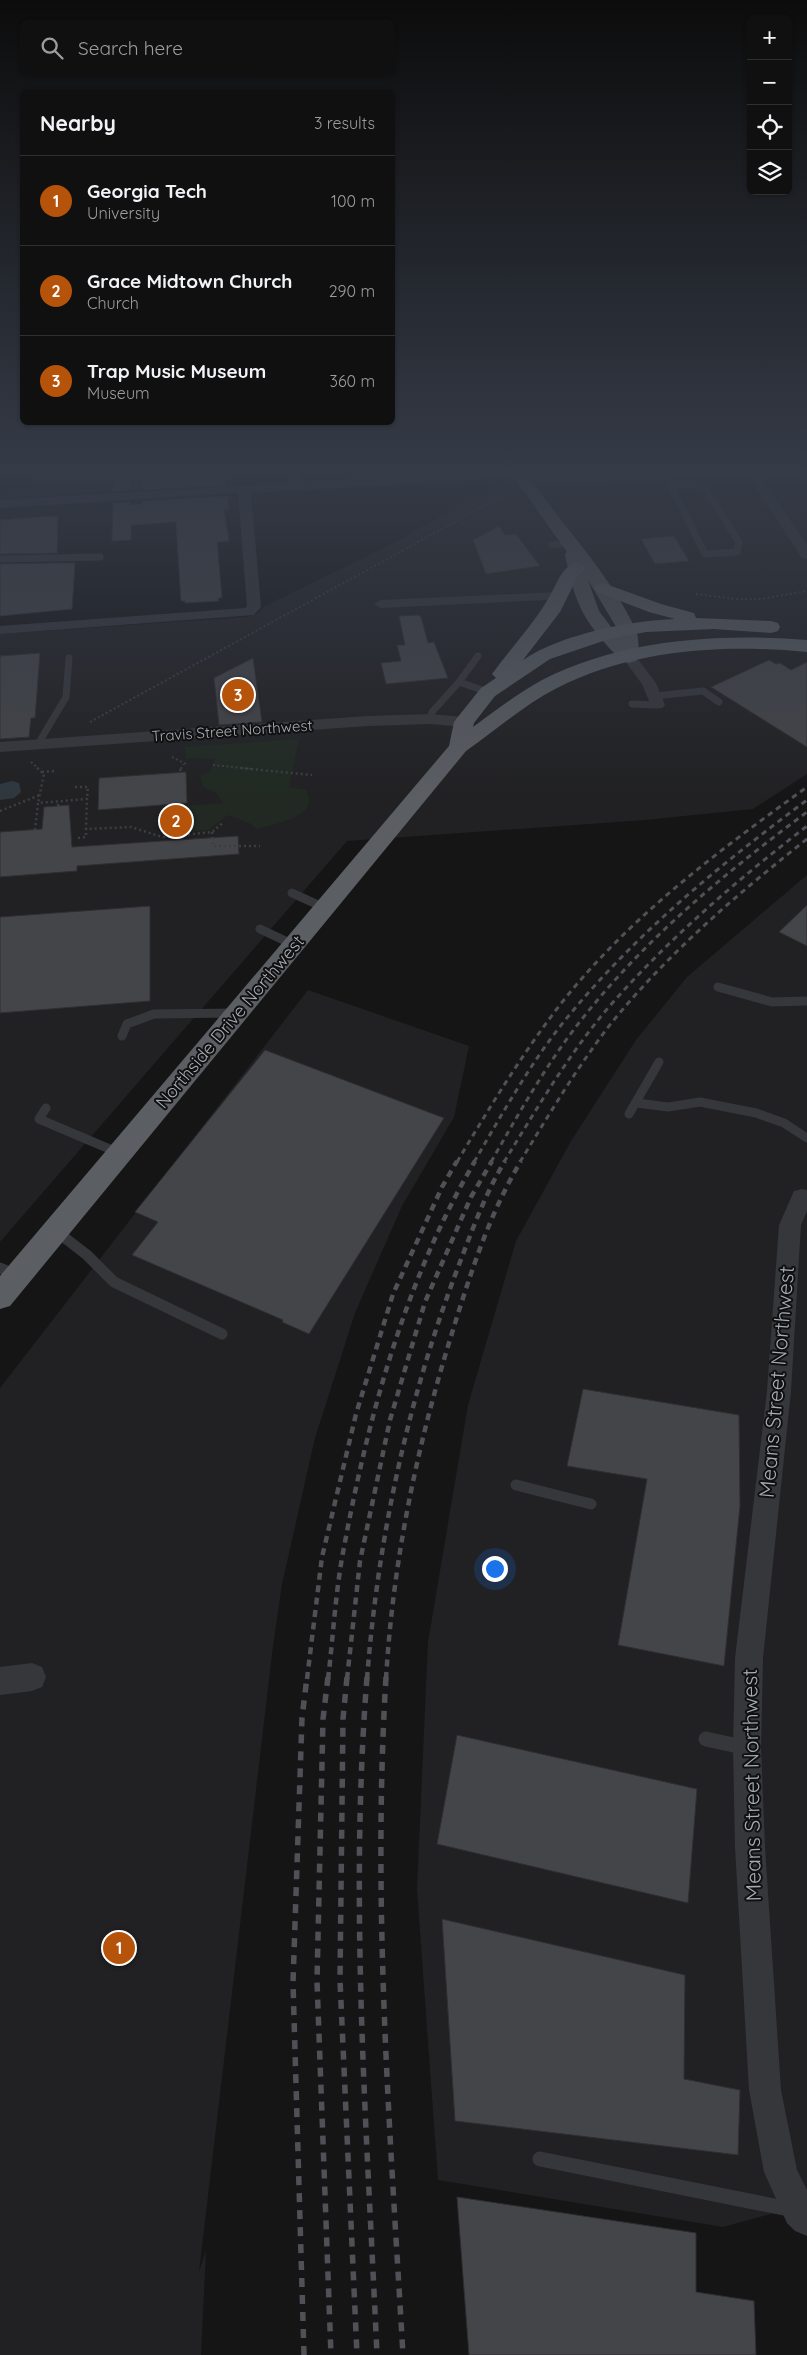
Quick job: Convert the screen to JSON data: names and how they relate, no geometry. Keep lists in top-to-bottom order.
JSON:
{
  "streets": {
    "highway": ["Northside Drive Northwest"],
    "street": ["Travis Street Northwest", "Means Street Northwest"]
  },
  "crossings": [
    ["Travis Street Northwest", "Northside Drive Northwest"]
  ],
  "page": {
    "map_buttons": ["+", "−"],
    "search": "Search here",
    "heading": ["Nearby", "3 results"],
    "list": [
      {
        "mark": "1",
        "name": "Georgia Tech",
        "note": "University",
        "value": "100 m"
      },
      {
        "mark": "2",
        "name": "Grace Midtown Church",
        "note": "Church",
        "value": "290 m"
      },
      {
        "mark": "3",
        "name": "Trap Music Museum",
        "note": "Museum",
        "value": "360 m"
      }
    ],
    "pins": ["3", "2", "1"]
  }
}
